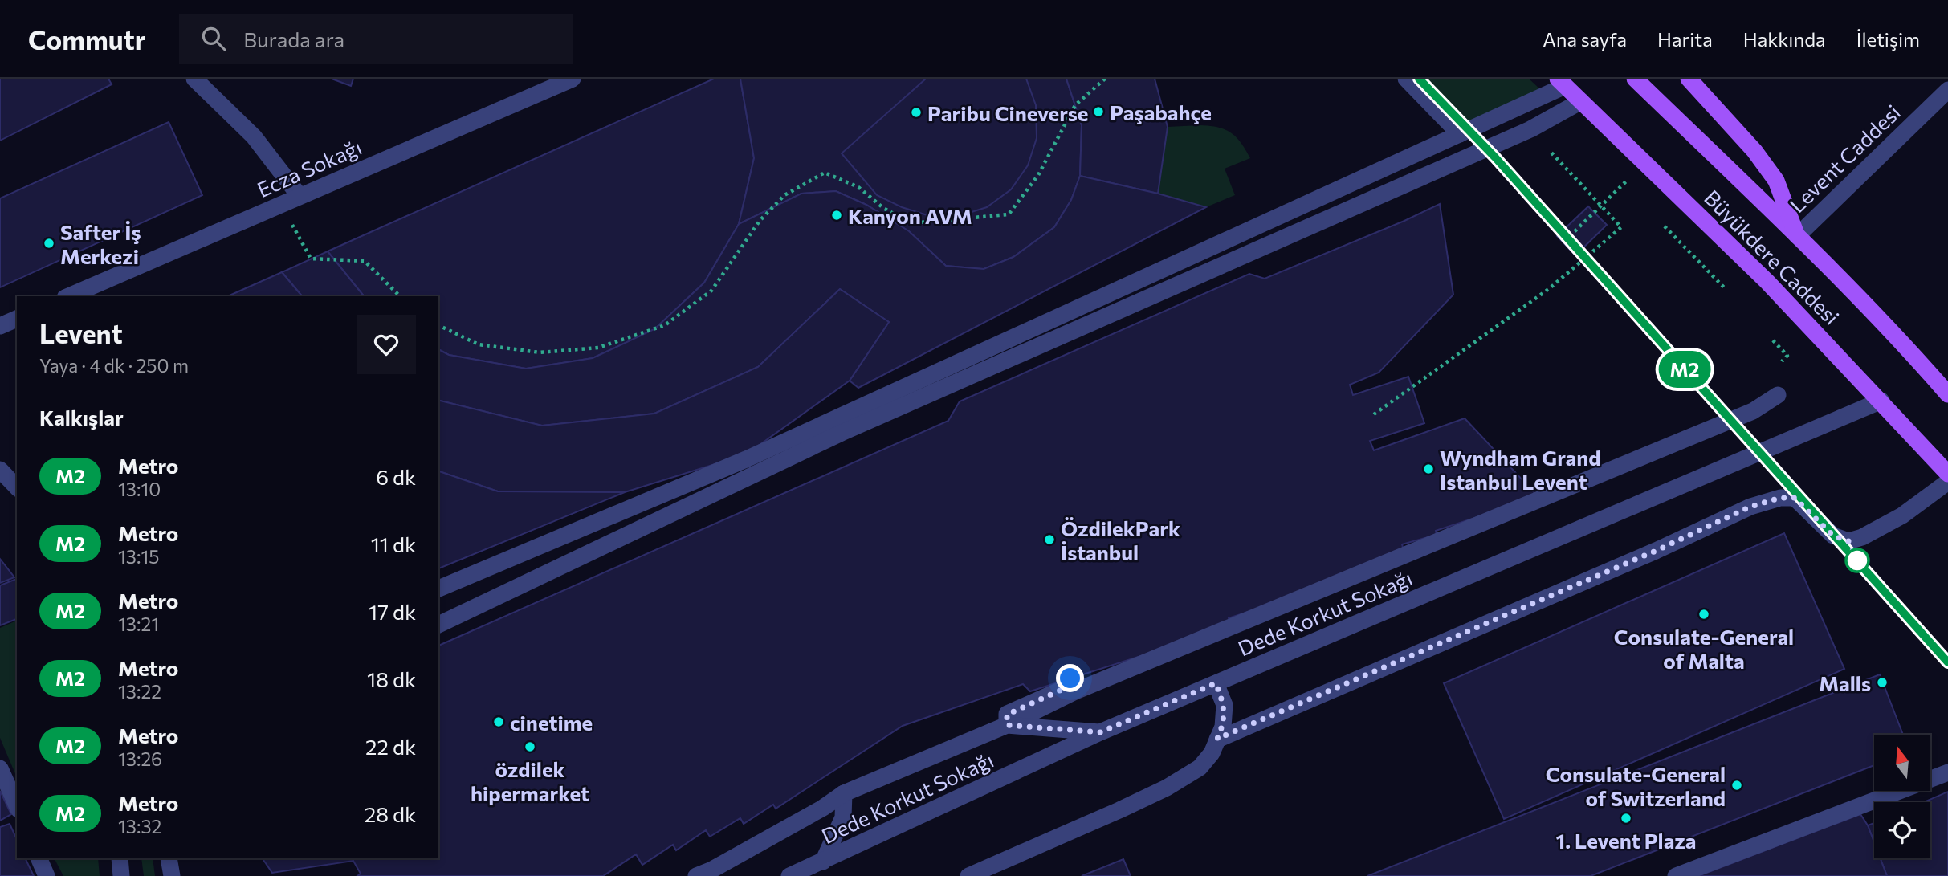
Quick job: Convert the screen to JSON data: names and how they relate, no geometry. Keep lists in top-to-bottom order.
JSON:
{
  "streets": {
    "main road": ["Büyükdere Caddesi"],
    "street": ["Levent Caddesi", "Ecza Sokağı", "Dede Korkut Sokağı"]
  },
  "crossings": [
    ["Levent Caddesi", "Büyükdere Caddesi"],
    ["Büyükdere Caddesi", "Dede Korkut Sokağı"]
  ],
  "places": [
    "Paşabahçe",
    "Paribu Cineverse",
    "Kanyon AVM",
    "Safter İş Merkezi",
    "Wyndham Grand Istanbul Levent",
    "ÖzdilekPark İstanbul",
    "Consulate-General of Malta",
    "Malls",
    "cinetime",
    "özdilek hipermarket",
    "Consulate-General of Switzerland",
    "1. Levent Plaza"
  ],
  "lines": ["metro line M2"],
  "north": "top",
  "page": {
    "header": "Commutr",
    "search": "Burada ara",
    "nav": [
      "Ana sayfa",
      "Harita",
      "Hakkında",
      "İletişim"
    ],
    "on_map": "M2",
    "heading": [
      ["Levent", "Yaya · 4 dk · 250 m"],
      "Kalkışlar"
    ],
    "list": [
      {
        "mark": "M2",
        "name": "Metro",
        "note": "13:10",
        "value": "6 dk"
      },
      {
        "mark": "M2",
        "name": "Metro",
        "note": "13:15",
        "value": "11 dk"
      },
      {
        "mark": "M2",
        "name": "Metro",
        "note": "13:21",
        "value": "17 dk"
      },
      {
        "mark": "M2",
        "name": "Metro",
        "note": "13:22",
        "value": "18 dk"
      },
      {
        "mark": "M2",
        "name": "Metro",
        "note": "13:26",
        "value": "22 dk"
      },
      {
        "mark": "M2",
        "name": "Metro",
        "note": "13:32",
        "value": "28 dk"
      }
    ]
  }
}
